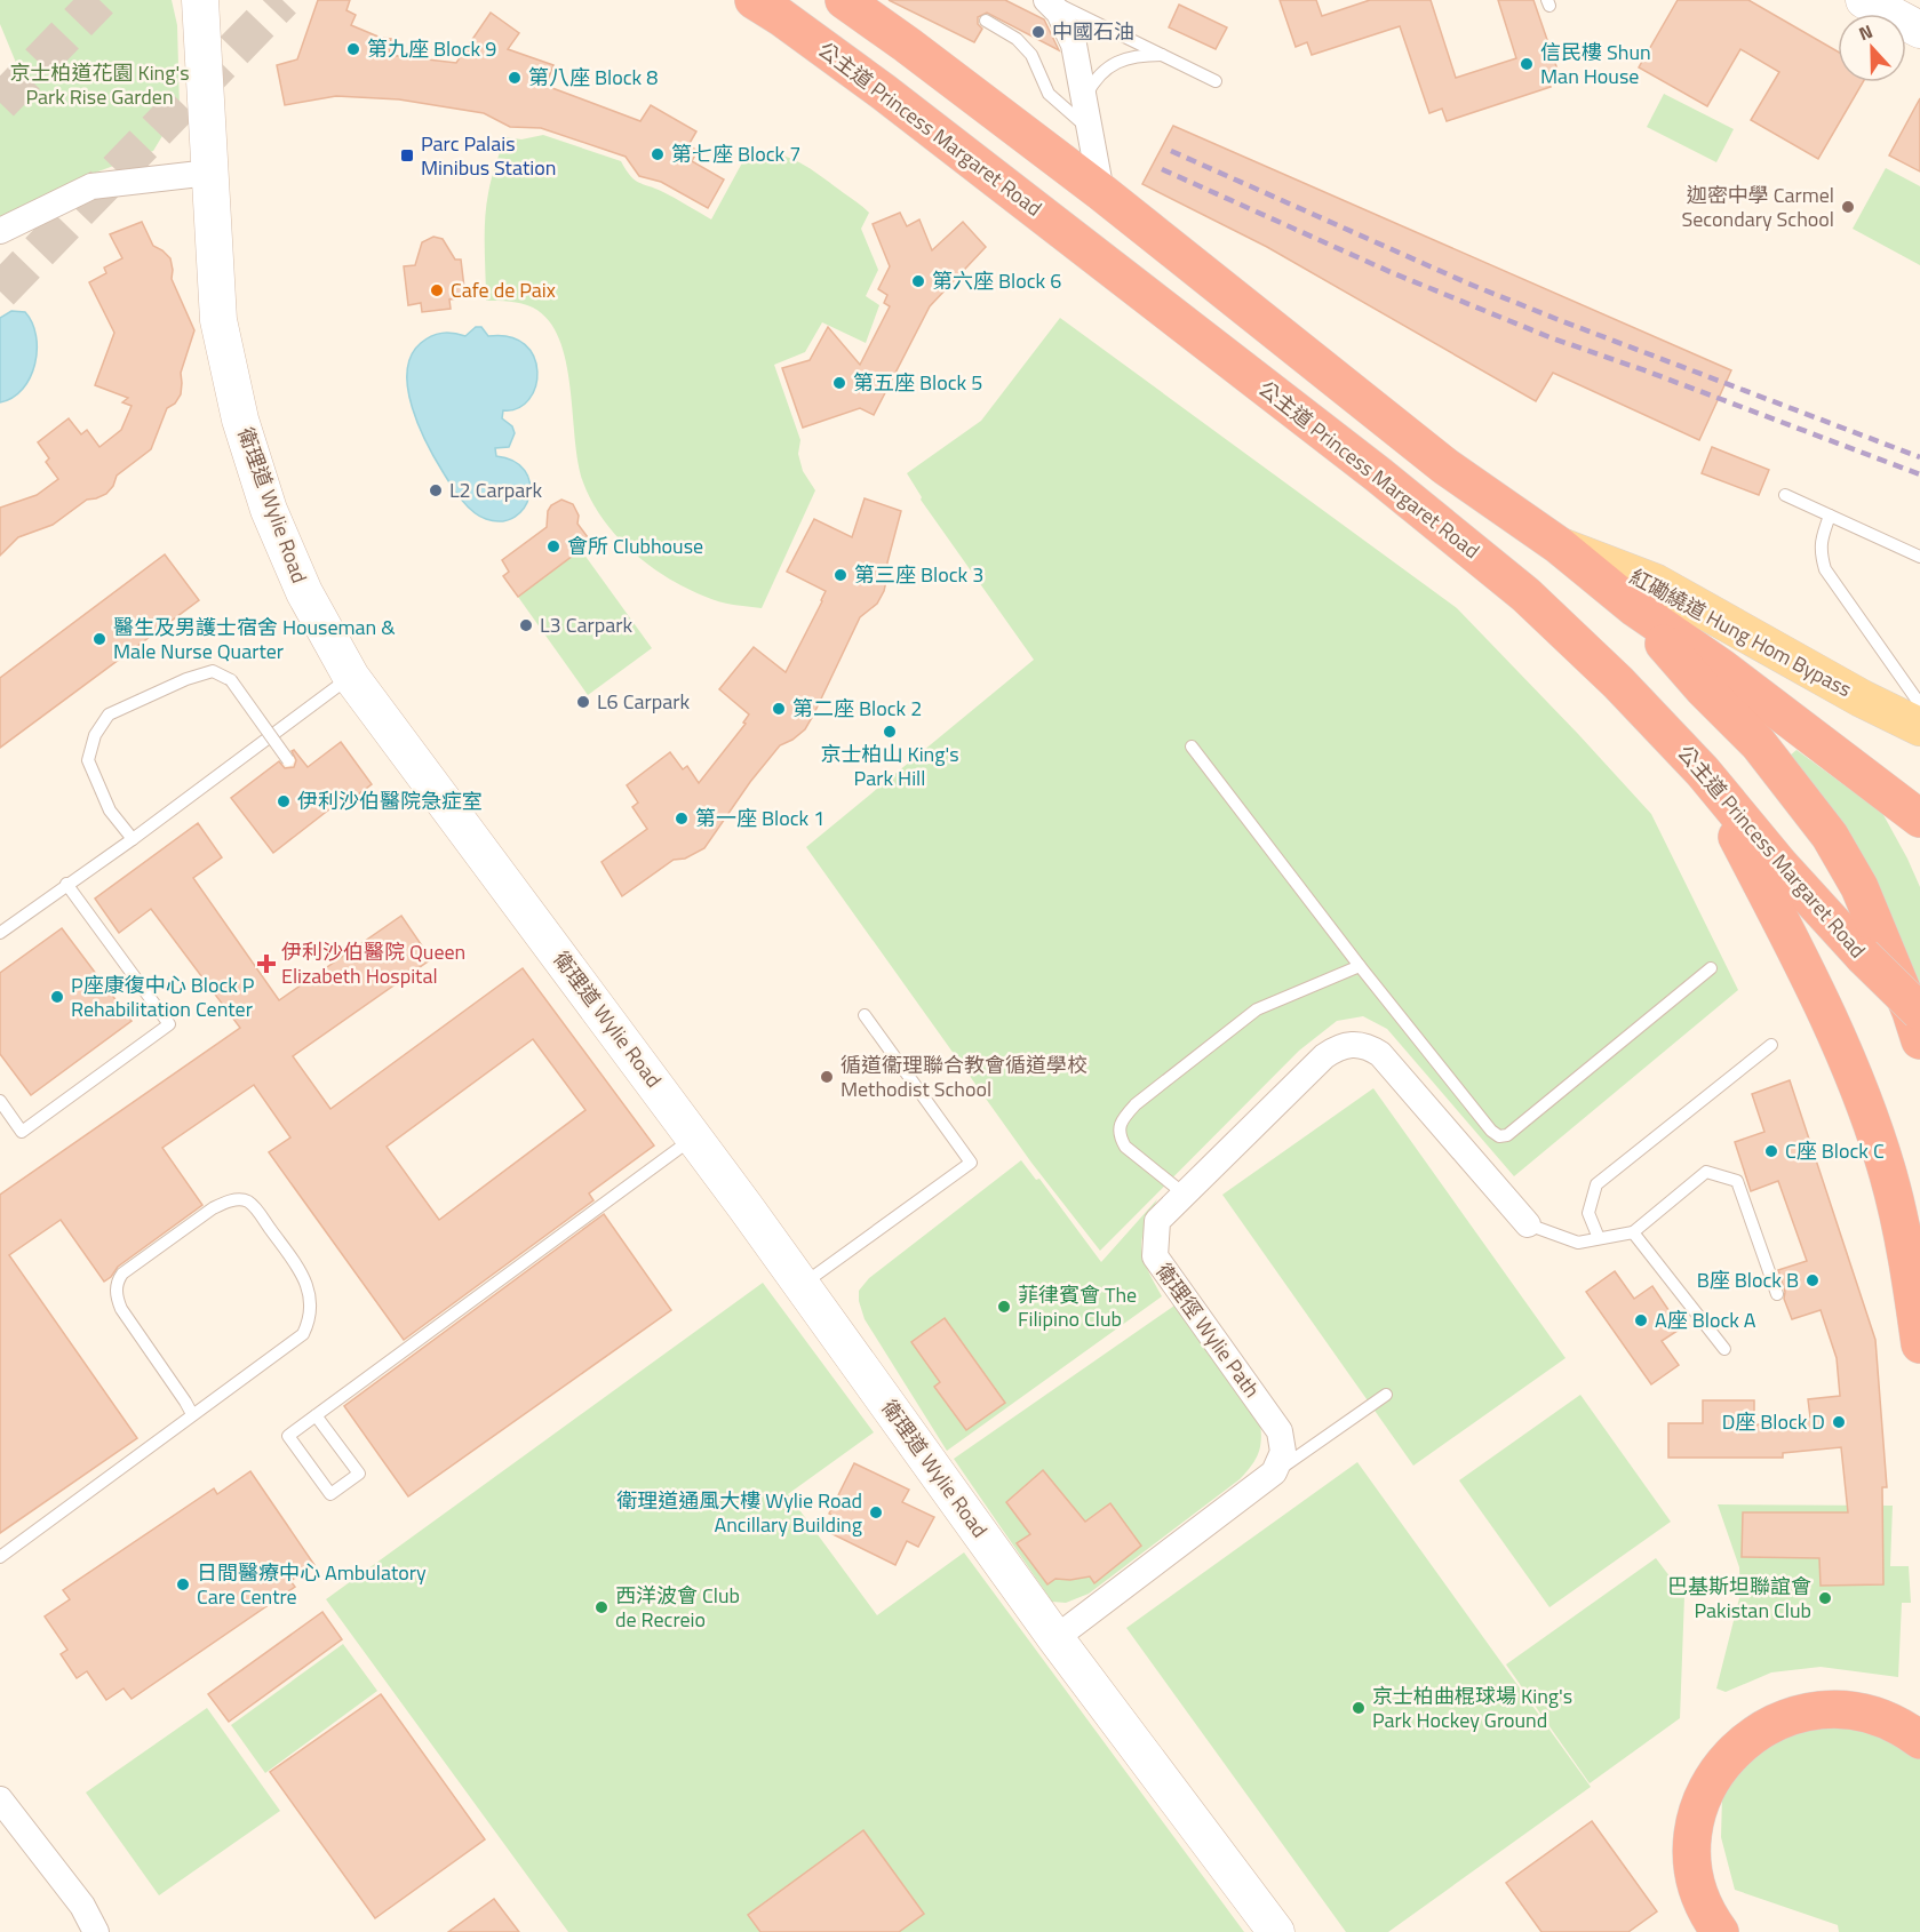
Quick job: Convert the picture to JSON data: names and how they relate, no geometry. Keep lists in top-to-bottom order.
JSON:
{
  "streets": {
    "highway": ["公主道 Princess Margaret Road"],
    "main road": ["紅磡繞道 Hung Hom Bypass"],
    "street": ["衛理道 Wylie Road", "衛理徑 Wylie Path"]
  },
  "parks": ["京士柏道花園 King's Park Rise Garden"],
  "places": {
    "other": [
      "中國石油",
      "第九座 Block 9",
      "信民樓 Shun Man House",
      "第八座 Block 8",
      "第七座 Block 7",
      "迦密中學 Carmel Secondary School",
      "第六座 Block 6",
      "Cafe de Paix",
      "第五座 Block 5",
      "L2 Carpark",
      "會所 Clubhouse",
      "第三座 Block 3",
      "L3 Carpark",
      "醫生及男護士宿舍 Houseman & Male Nurse Quarter",
      "L6 Carpark",
      "第二座 Block 2",
      "京士柏山 King's Park Hill",
      "伊利沙伯醫院急症室",
      "第一座 Block 1",
      "P座康復中心 Block P Rehabilitation Center",
      "循道衞理聯合教會循道學校 Methodist School",
      "C座 Block C",
      "B座 Block B",
      "菲律賓會 The Filipino Club",
      "A座 Block A",
      "D座 Block D",
      "衛理道通風大樓 Wylie Road Ancillary Building",
      "日間醫療中心 Ambulatory Care Centre",
      "巴基斯坦聯誼會 Pakistan Club",
      "西洋波會 Club de Recreio",
      "京士柏曲棍球場 King's Park Hockey Ground"
    ],
    "transit": ["Parc Palais Minibus Station"],
    "health": ["伊利沙伯醫院 Queen Elizabeth Hospital"]
  },
  "north": "top"
}
